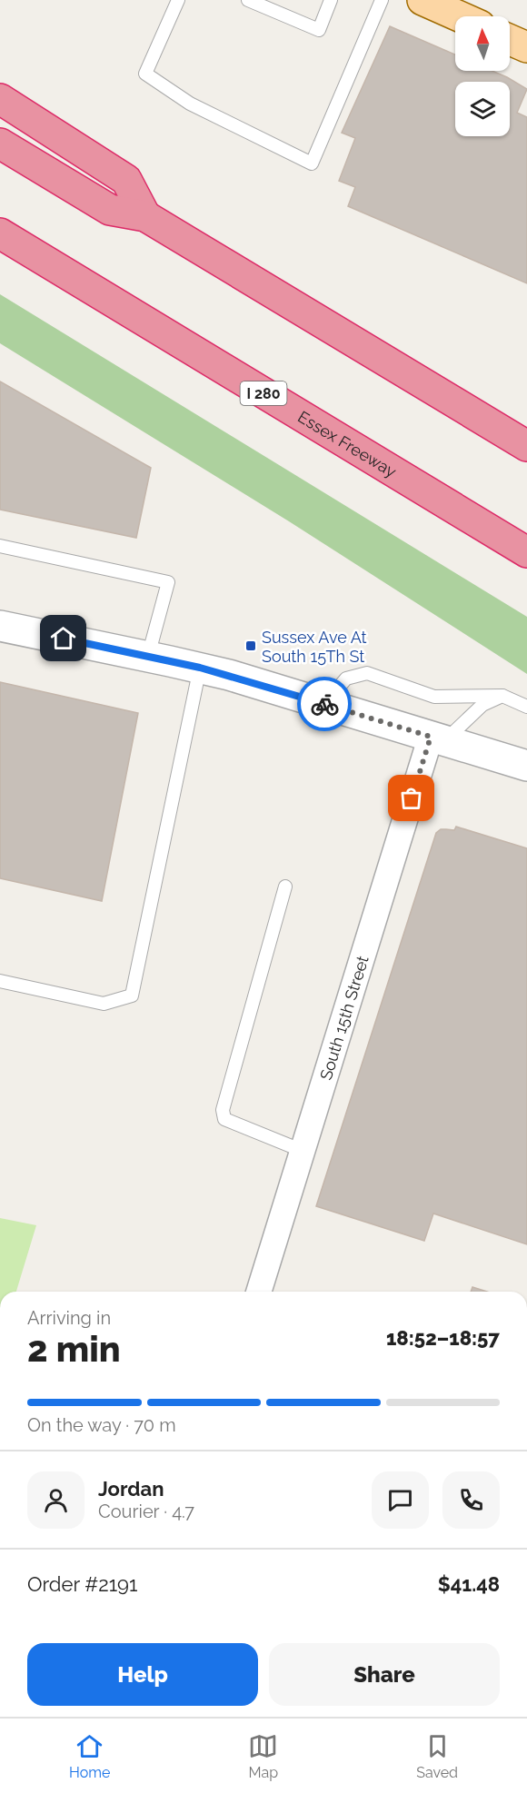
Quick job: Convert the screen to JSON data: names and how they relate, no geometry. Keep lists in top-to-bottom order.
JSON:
{
  "streets": {
    "highway": ["I 280", "Essex Freeway"],
    "street": ["South 15th Street"]
  },
  "places": {
    "transit": ["Sussex Ave At South 15Th St"]
  },
  "north": "top",
  "page": {
    "heading": ["2 min", "Arriving in", "18:52–18:57"],
    "panel": [
      "Jordan",
      "Courier · 4.7",
      "Order #2191",
      "$41.48"
    ],
    "bar": "On the way · 70 m",
    "buttons": ["Help", "Share"],
    "tabs": ["Home", "Map", "Saved"]
  }
}
